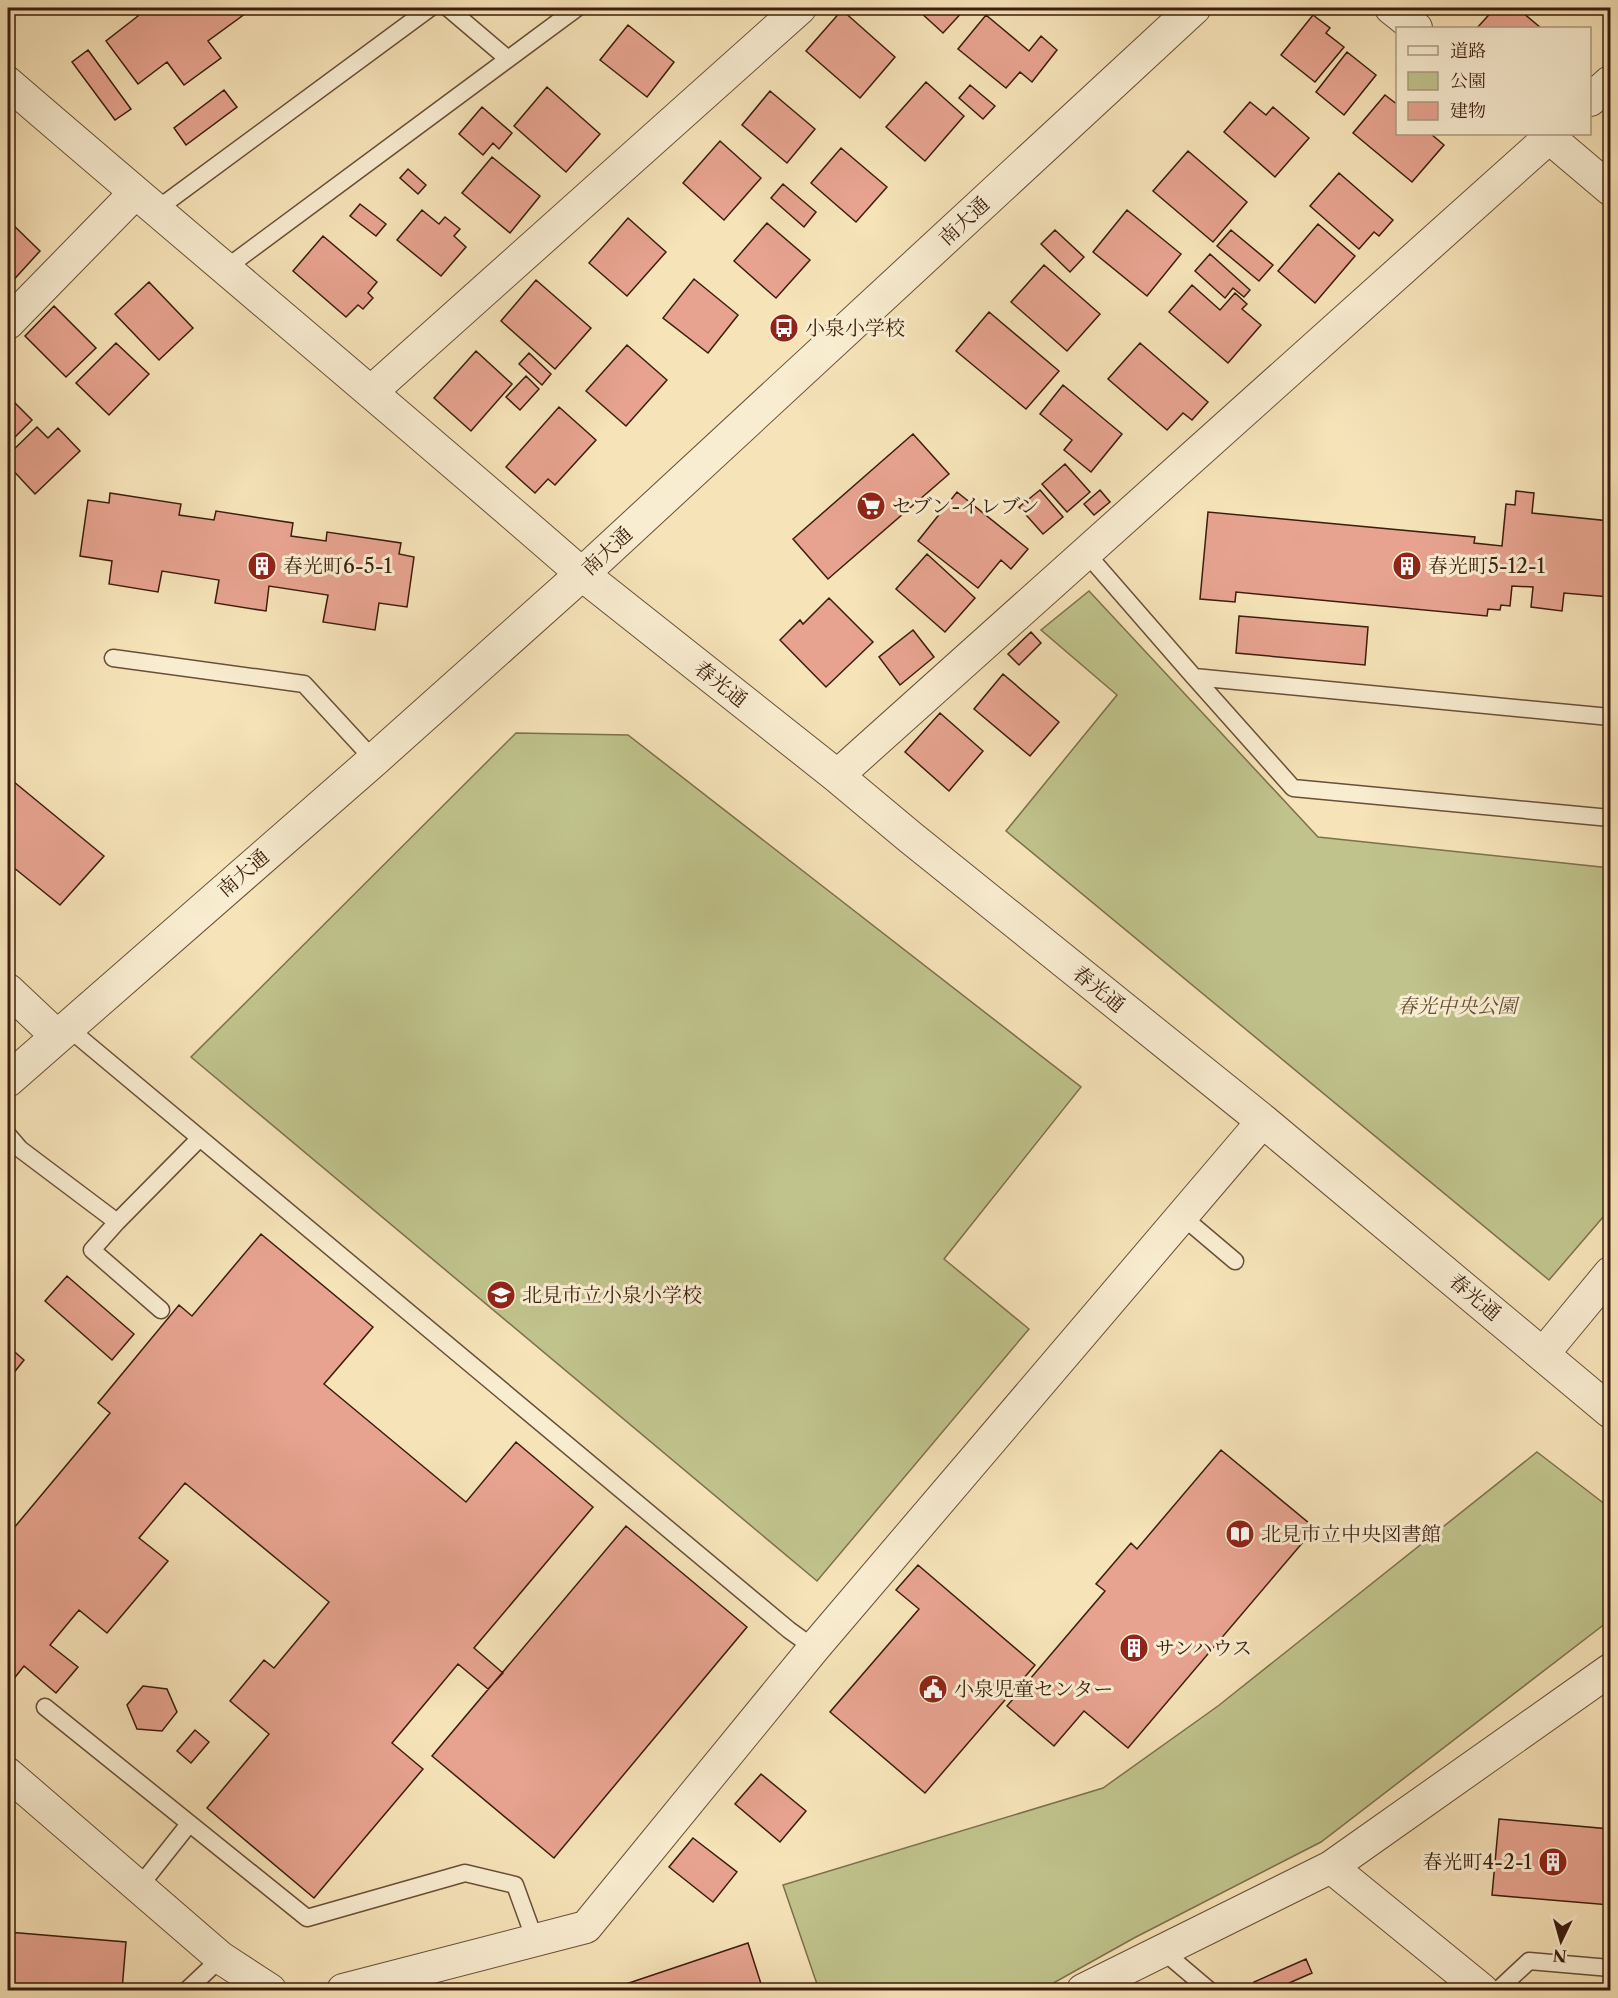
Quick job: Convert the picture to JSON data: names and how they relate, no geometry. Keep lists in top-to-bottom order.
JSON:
{
  "streets": {
    "street": ["南大通", "春光通"]
  },
  "crossings": [
    ["南大通", "春光通"]
  ],
  "parks": ["春光中央公園"],
  "places": {
    "bus stop": ["小泉小学校"],
    "supermarket": ["セブン-イレブン"],
    "building": [
      "春光町6-5-1",
      "春光町5-12-1",
      "サンハウス",
      "春光町4-2-1"
    ],
    "school or university": ["北見市立小泉小学校"],
    "library": ["北見市立中央図書館"],
    "public building": ["小泉児童センター"]
  },
  "legend": ["道路", "公園", "建物"],
  "north": "bottom"
}
